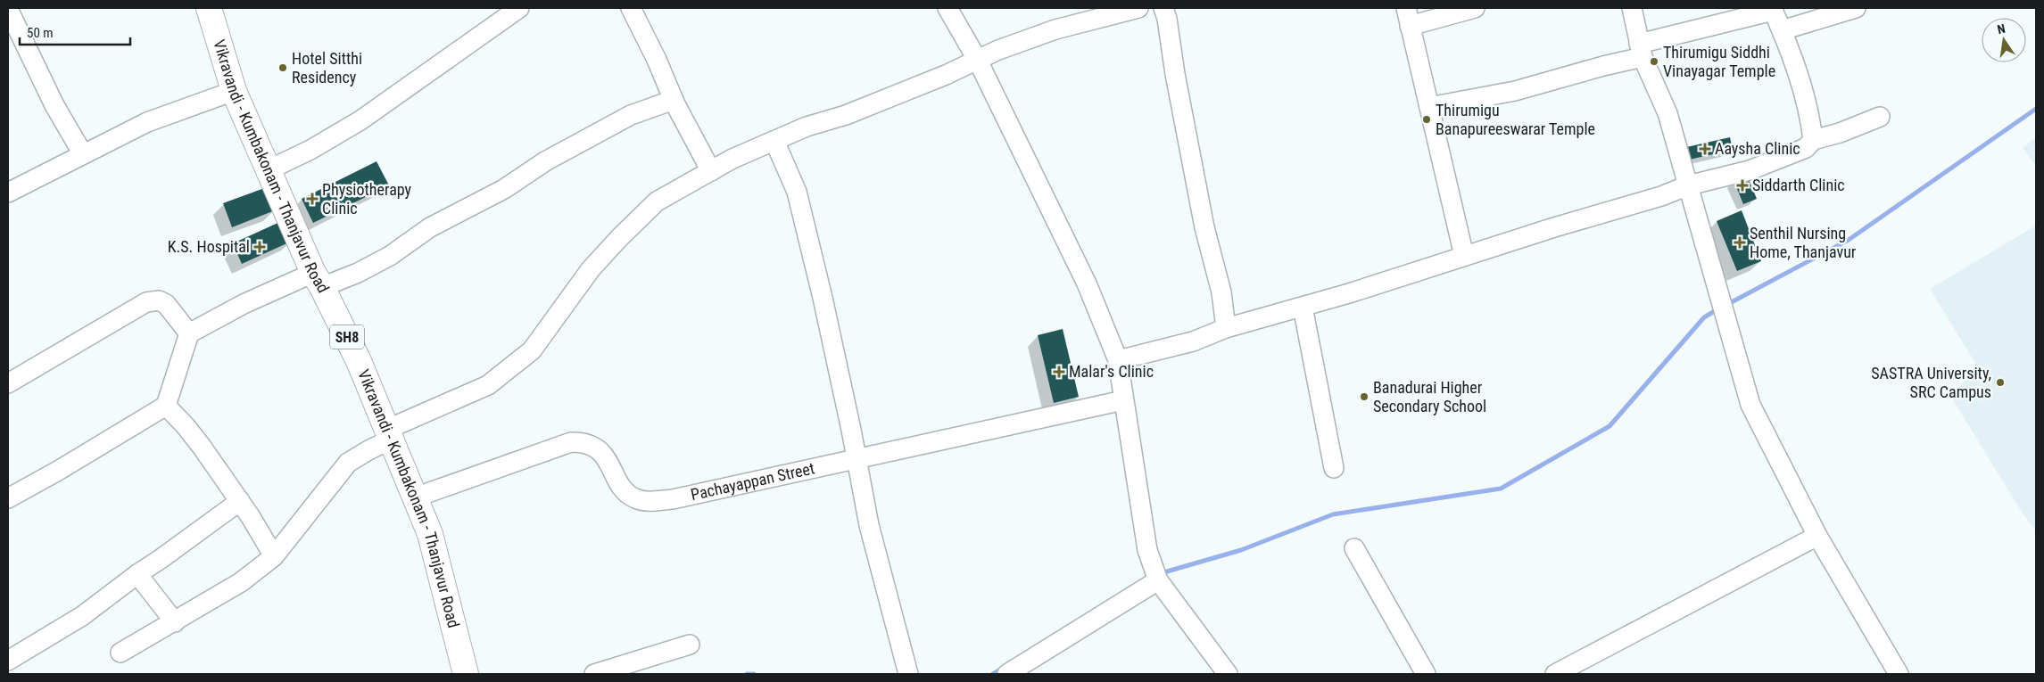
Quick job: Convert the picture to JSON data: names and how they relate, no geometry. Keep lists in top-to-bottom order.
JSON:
{
  "streets": {
    "main road": ["Vikravandi - Kumbakonam - Thanjavur Road", "SH8"],
    "street": ["Pachayappan Street"]
  },
  "crossings": [
    ["Vikravandi - Kumbakonam - Thanjavur Road", "Pachayappan Street"]
  ],
  "places": {
    "other": [
      "Thirumigu Siddhi Vinayagar Temple",
      "Hotel Sitthi Residency",
      "Thirumigu Banapureeswarar Temple",
      "SASTRA University, SRC Campus",
      "Banadurai Higher Secondary School"
    ],
    "health": [
      "Aaysha Clinic",
      "Siddarth Clinic",
      "Physiotherapy Clinic",
      "Senthil Nursing Home, Thanjavur",
      "K.S. Hospital",
      "Malar's Clinic"
    ]
  },
  "scale_bar": "50 m",
  "north": "top"
}
